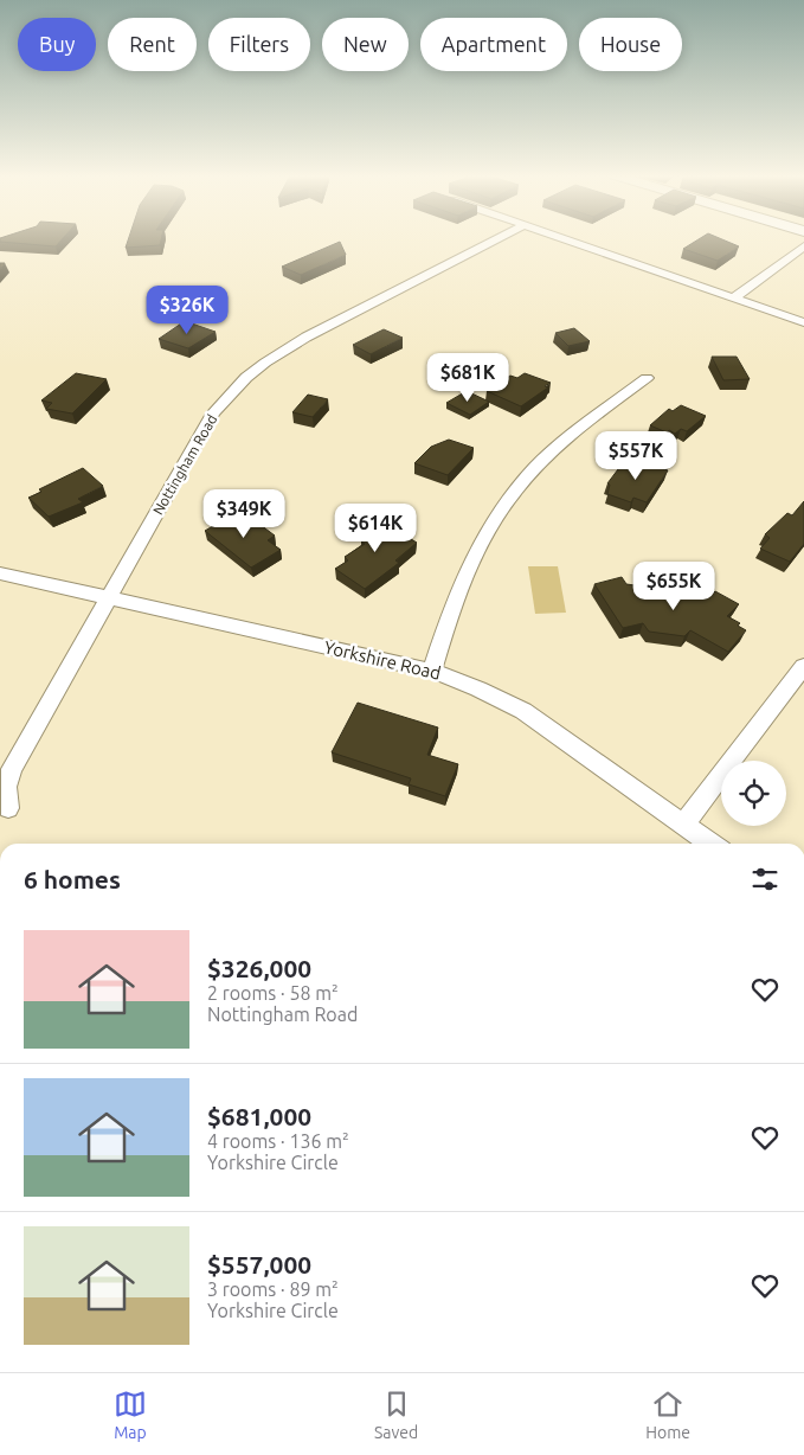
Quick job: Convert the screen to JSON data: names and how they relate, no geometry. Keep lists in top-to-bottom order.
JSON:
{
  "streets": {
    "street": ["Nottingham Road", "Yorkshire Road"]
  },
  "crossings": [
    ["Nottingham Road", "Yorkshire Road"]
  ],
  "page": {
    "chip": [
      "Buy",
      "Rent",
      "Filters",
      "New",
      "Apartment",
      "House"
    ],
    "price": [
      "$326K",
      "$681K",
      "$557K",
      "$349K",
      "$614K",
      "$655K"
    ],
    "heading": "6 homes",
    "list": [
      {
        "name": "$326,000",
        "note": "2 rooms · 58 m² · Nottingham Road"
      },
      {
        "name": "$681,000",
        "note": "4 rooms · 136 m² · Yorkshire Circle"
      },
      {
        "name": "$557,000",
        "note": "3 rooms · 89 m² · Yorkshire Circle"
      }
    ],
    "tabs": ["Map", "Saved", "Home"]
  }
}
